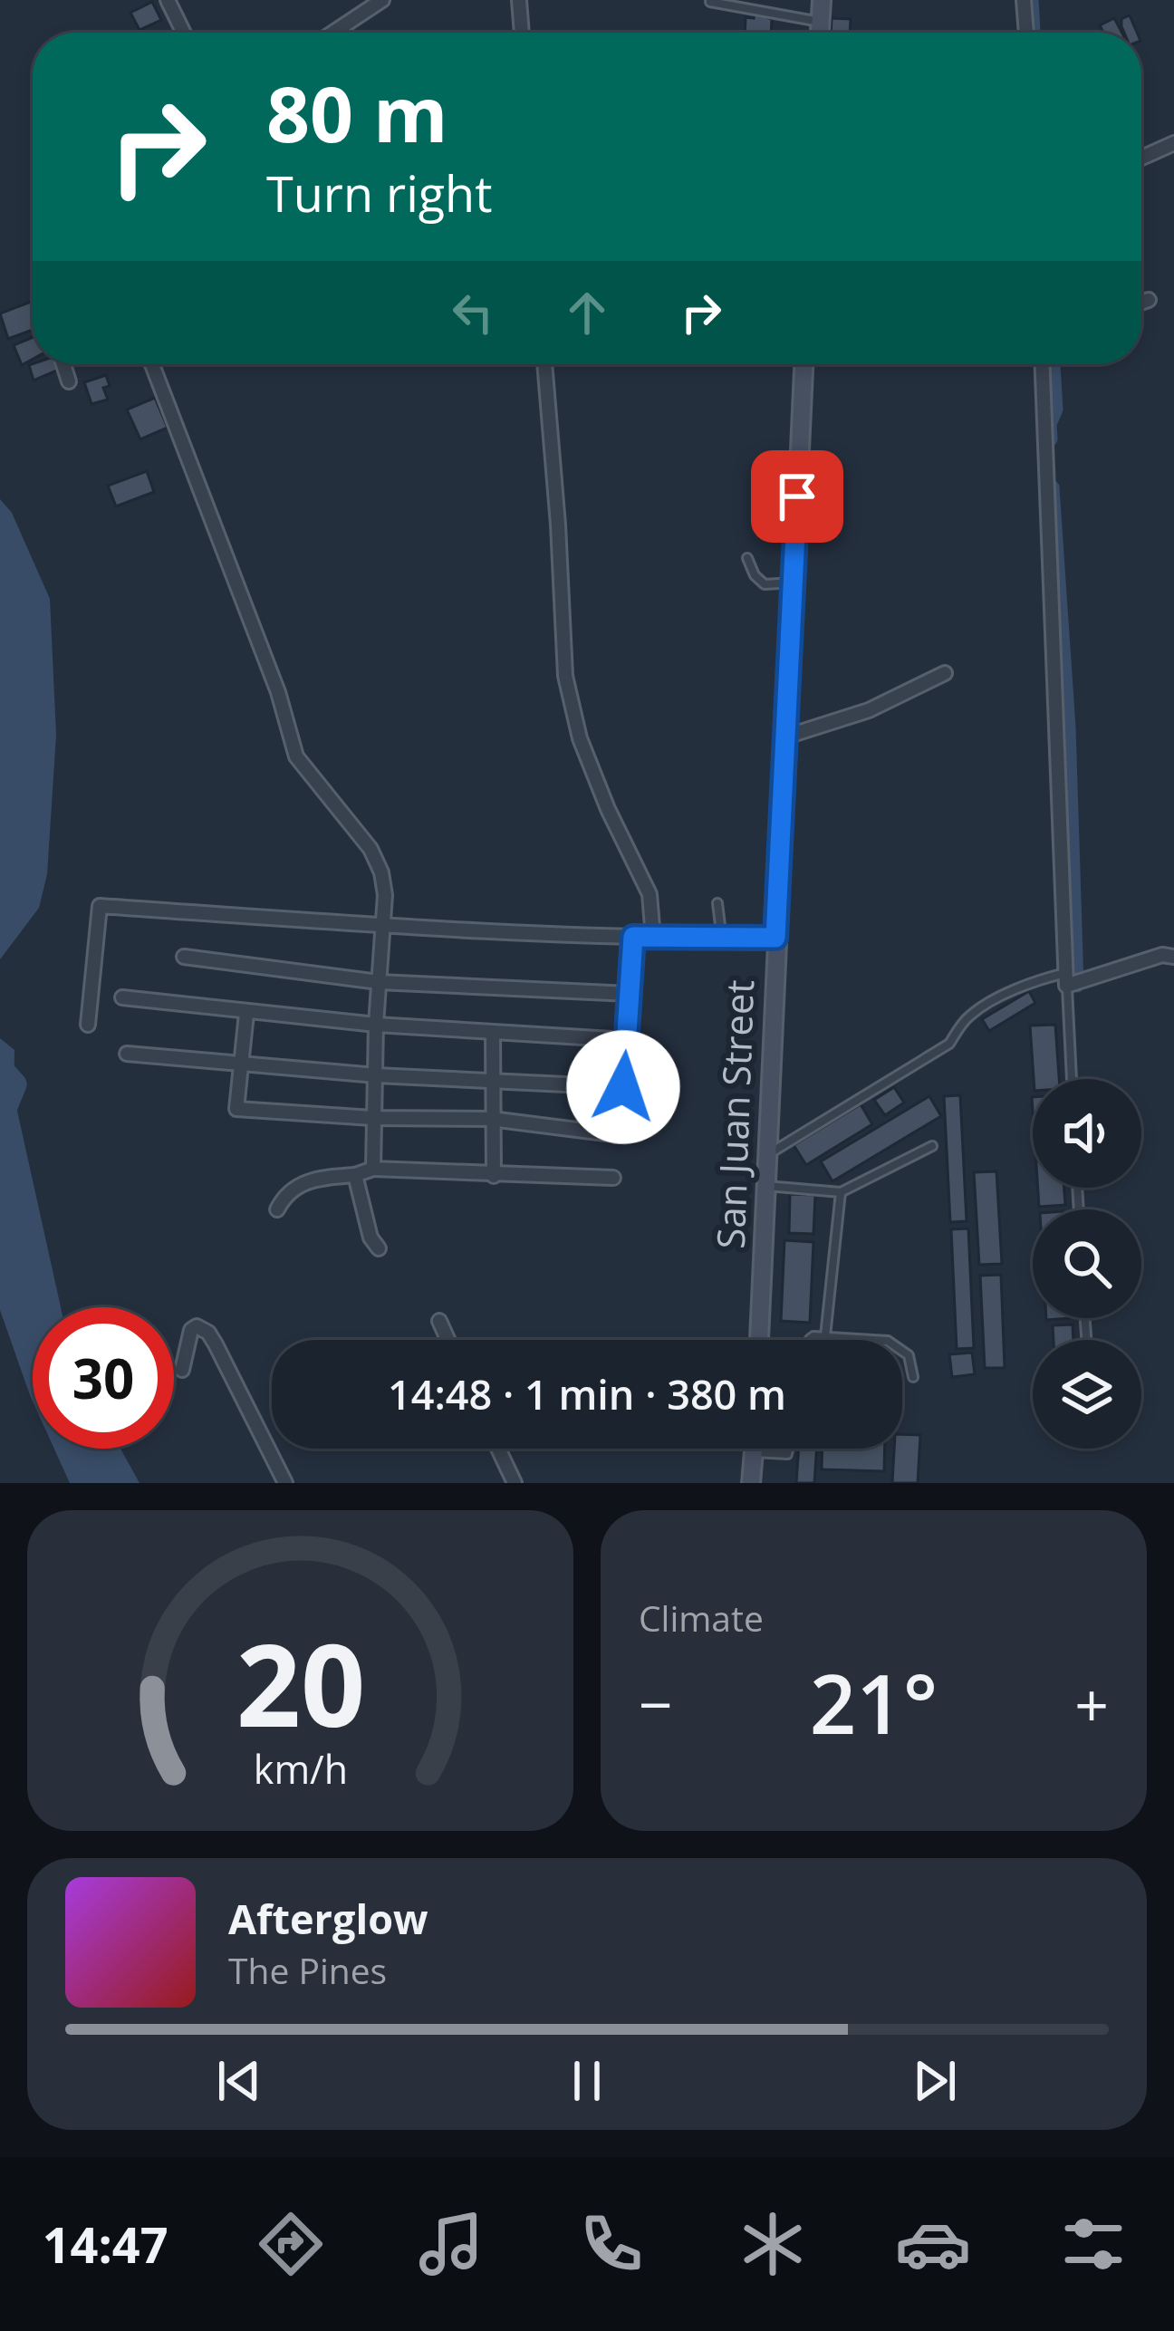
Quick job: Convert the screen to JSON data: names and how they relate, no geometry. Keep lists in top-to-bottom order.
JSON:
{
  "streets": {
    "main road": ["San Juan Street"]
  },
  "page": {
    "turn": ["80 m", "Turn right"],
    "limit": "30",
    "trip": "14:48 · 1 min · 380 m",
    "tile": "Climate",
    "heat": ["−", "21°", "+"],
    "song": ["Afterglow", "The Pines"],
    "tabs": "14:47",
    "gauge": ["20", "km/h"]
  }
}
